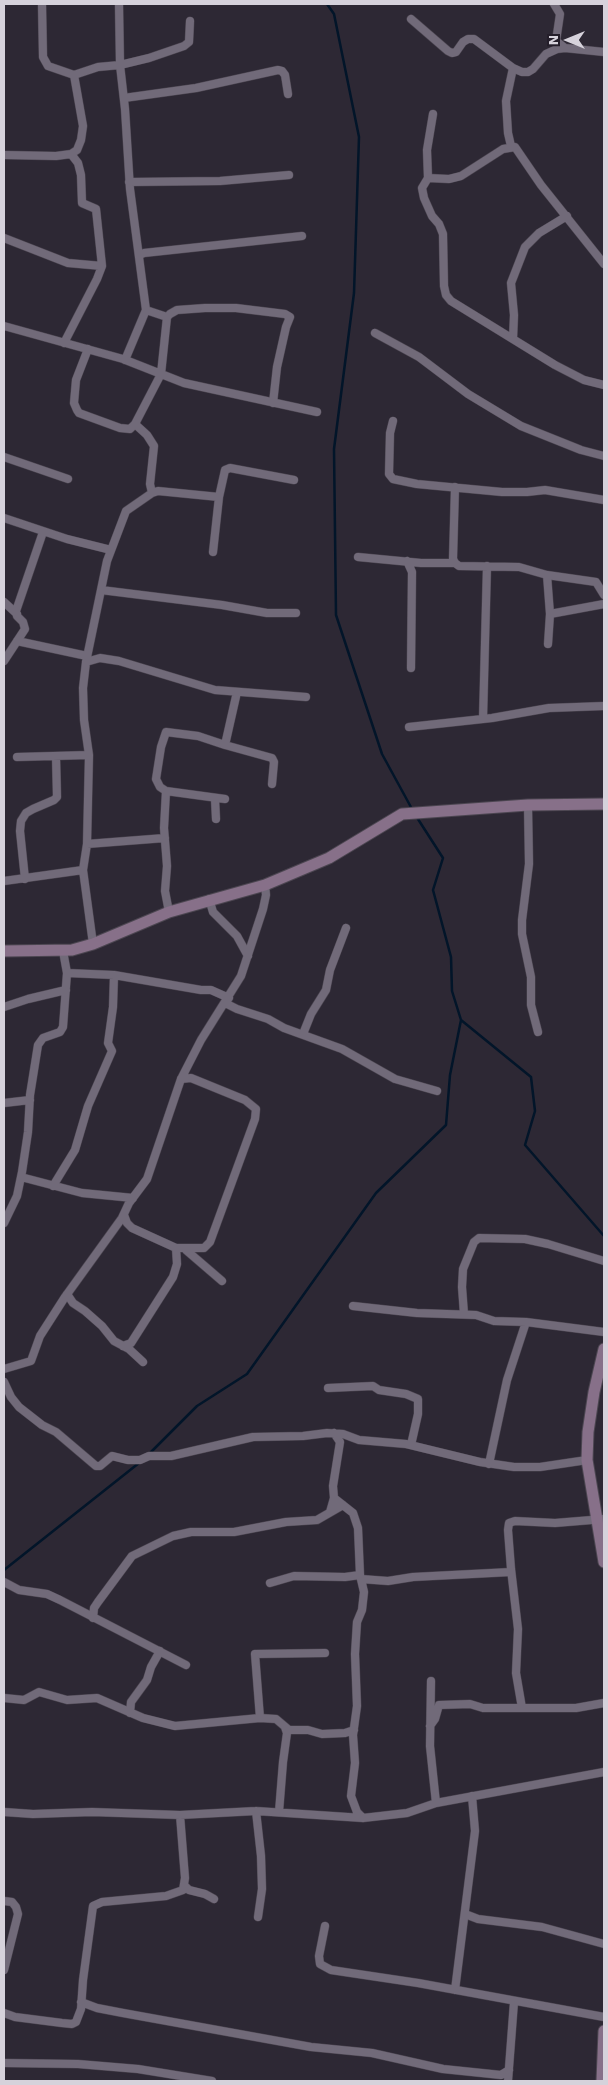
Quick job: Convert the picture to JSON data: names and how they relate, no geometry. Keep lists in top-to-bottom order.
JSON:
{
  "north": "left"
}
